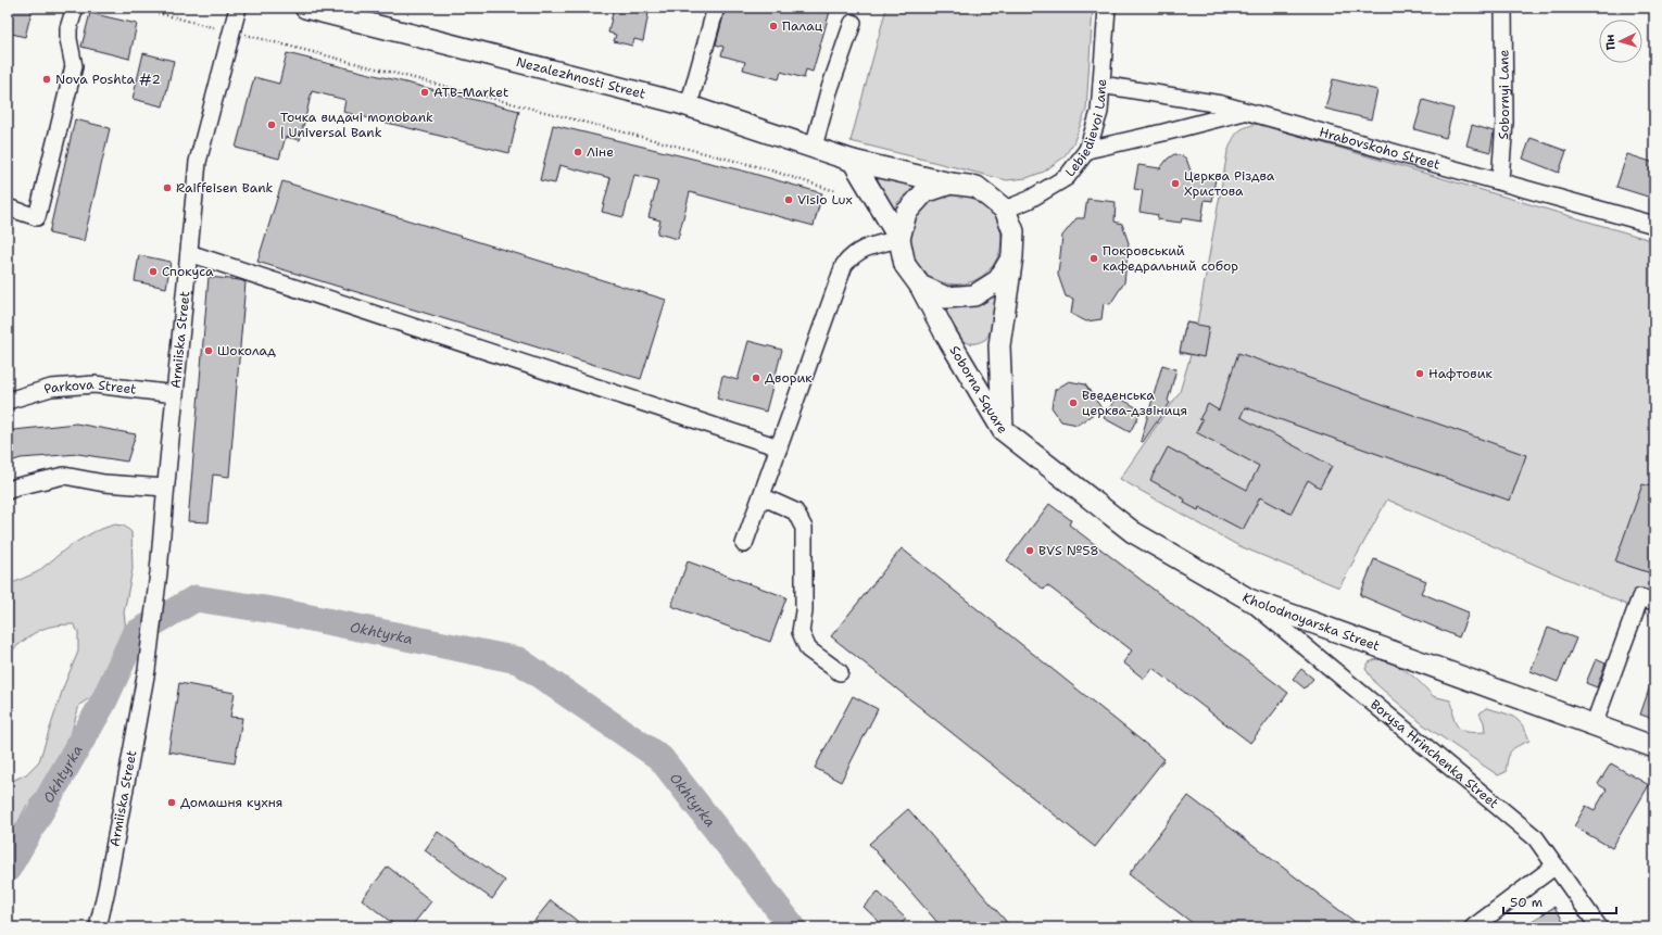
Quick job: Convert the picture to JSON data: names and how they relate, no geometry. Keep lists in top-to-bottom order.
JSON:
{
  "streets": {
    "main road": ["Nezalezhnosti Street", "Soborna Square", "Kholodnoyarska Street"],
    "street": [
      "Sobornyi Lane",
      "Lebiedievoi Lane",
      "Hrabovskoho Street",
      "Armiiska Street",
      "Parkova Street",
      "Borysa Hrinchenka Street"
    ]
  },
  "crossings": [
    ["Nezalezhnosti Street", "Soborna Square"],
    ["Sobornyi Lane", "Hrabovskoho Street"],
    ["Lebiedievoi Lane", "Hrabovskoho Street"],
    ["Lebiedievoi Lane", "Soborna Square"],
    ["Armiiska Street", "Parkova Street"],
    ["Soborna Square", "Kholodnoyarska Street"],
    ["Kholodnoyarska Street", "Borysa Hrinchenka Street"]
  ],
  "water": ["Okhtyrka"],
  "places": [
    "Палац",
    "Nova Poshta #2",
    "ATB-Market",
    "Точка видачі monobank | Universal Bank",
    "Ліне",
    "Церква Різдва Христова",
    "Raiffeisen Bank",
    "Visio Lux",
    "Покровський кафедральний собор",
    "Спокуса",
    "Шоколад",
    "Нафтовик",
    "Дворик",
    "Введенська церква-дзвіниця",
    "BVS №58",
    "Домашня кухня"
  ],
  "scale_bar": "50 m",
  "north": "left"
}
